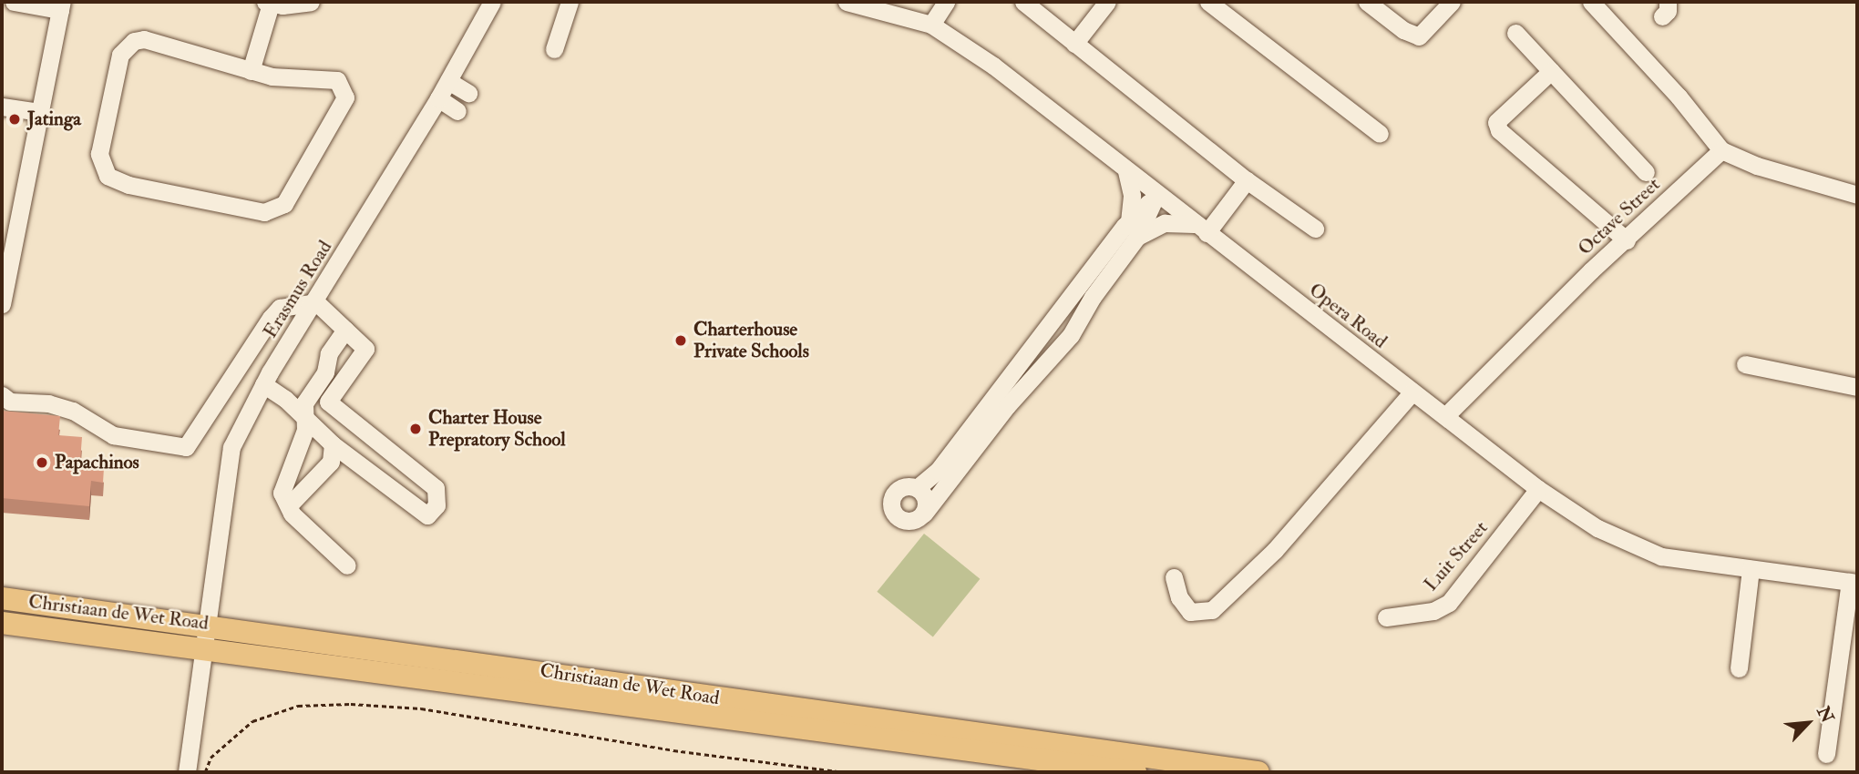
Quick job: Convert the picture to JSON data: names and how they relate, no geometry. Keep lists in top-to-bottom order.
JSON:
{
  "streets": {
    "main road": ["Christiaan de Wet Road"],
    "street": [
      "Octave Street",
      "Erasmus Road",
      "Opera Road",
      "Luit Street"
    ]
  },
  "crossings": [
    ["Octave Street", "Opera Road"],
    ["Erasmus Road", "Christiaan de Wet Road"],
    ["Opera Road", "Luit Street"]
  ],
  "places": [
    "Jatinga",
    "Charterhouse Private Schools",
    "Charter House Prepratory School",
    "Papachinos"
  ],
  "north": "top right"
}
